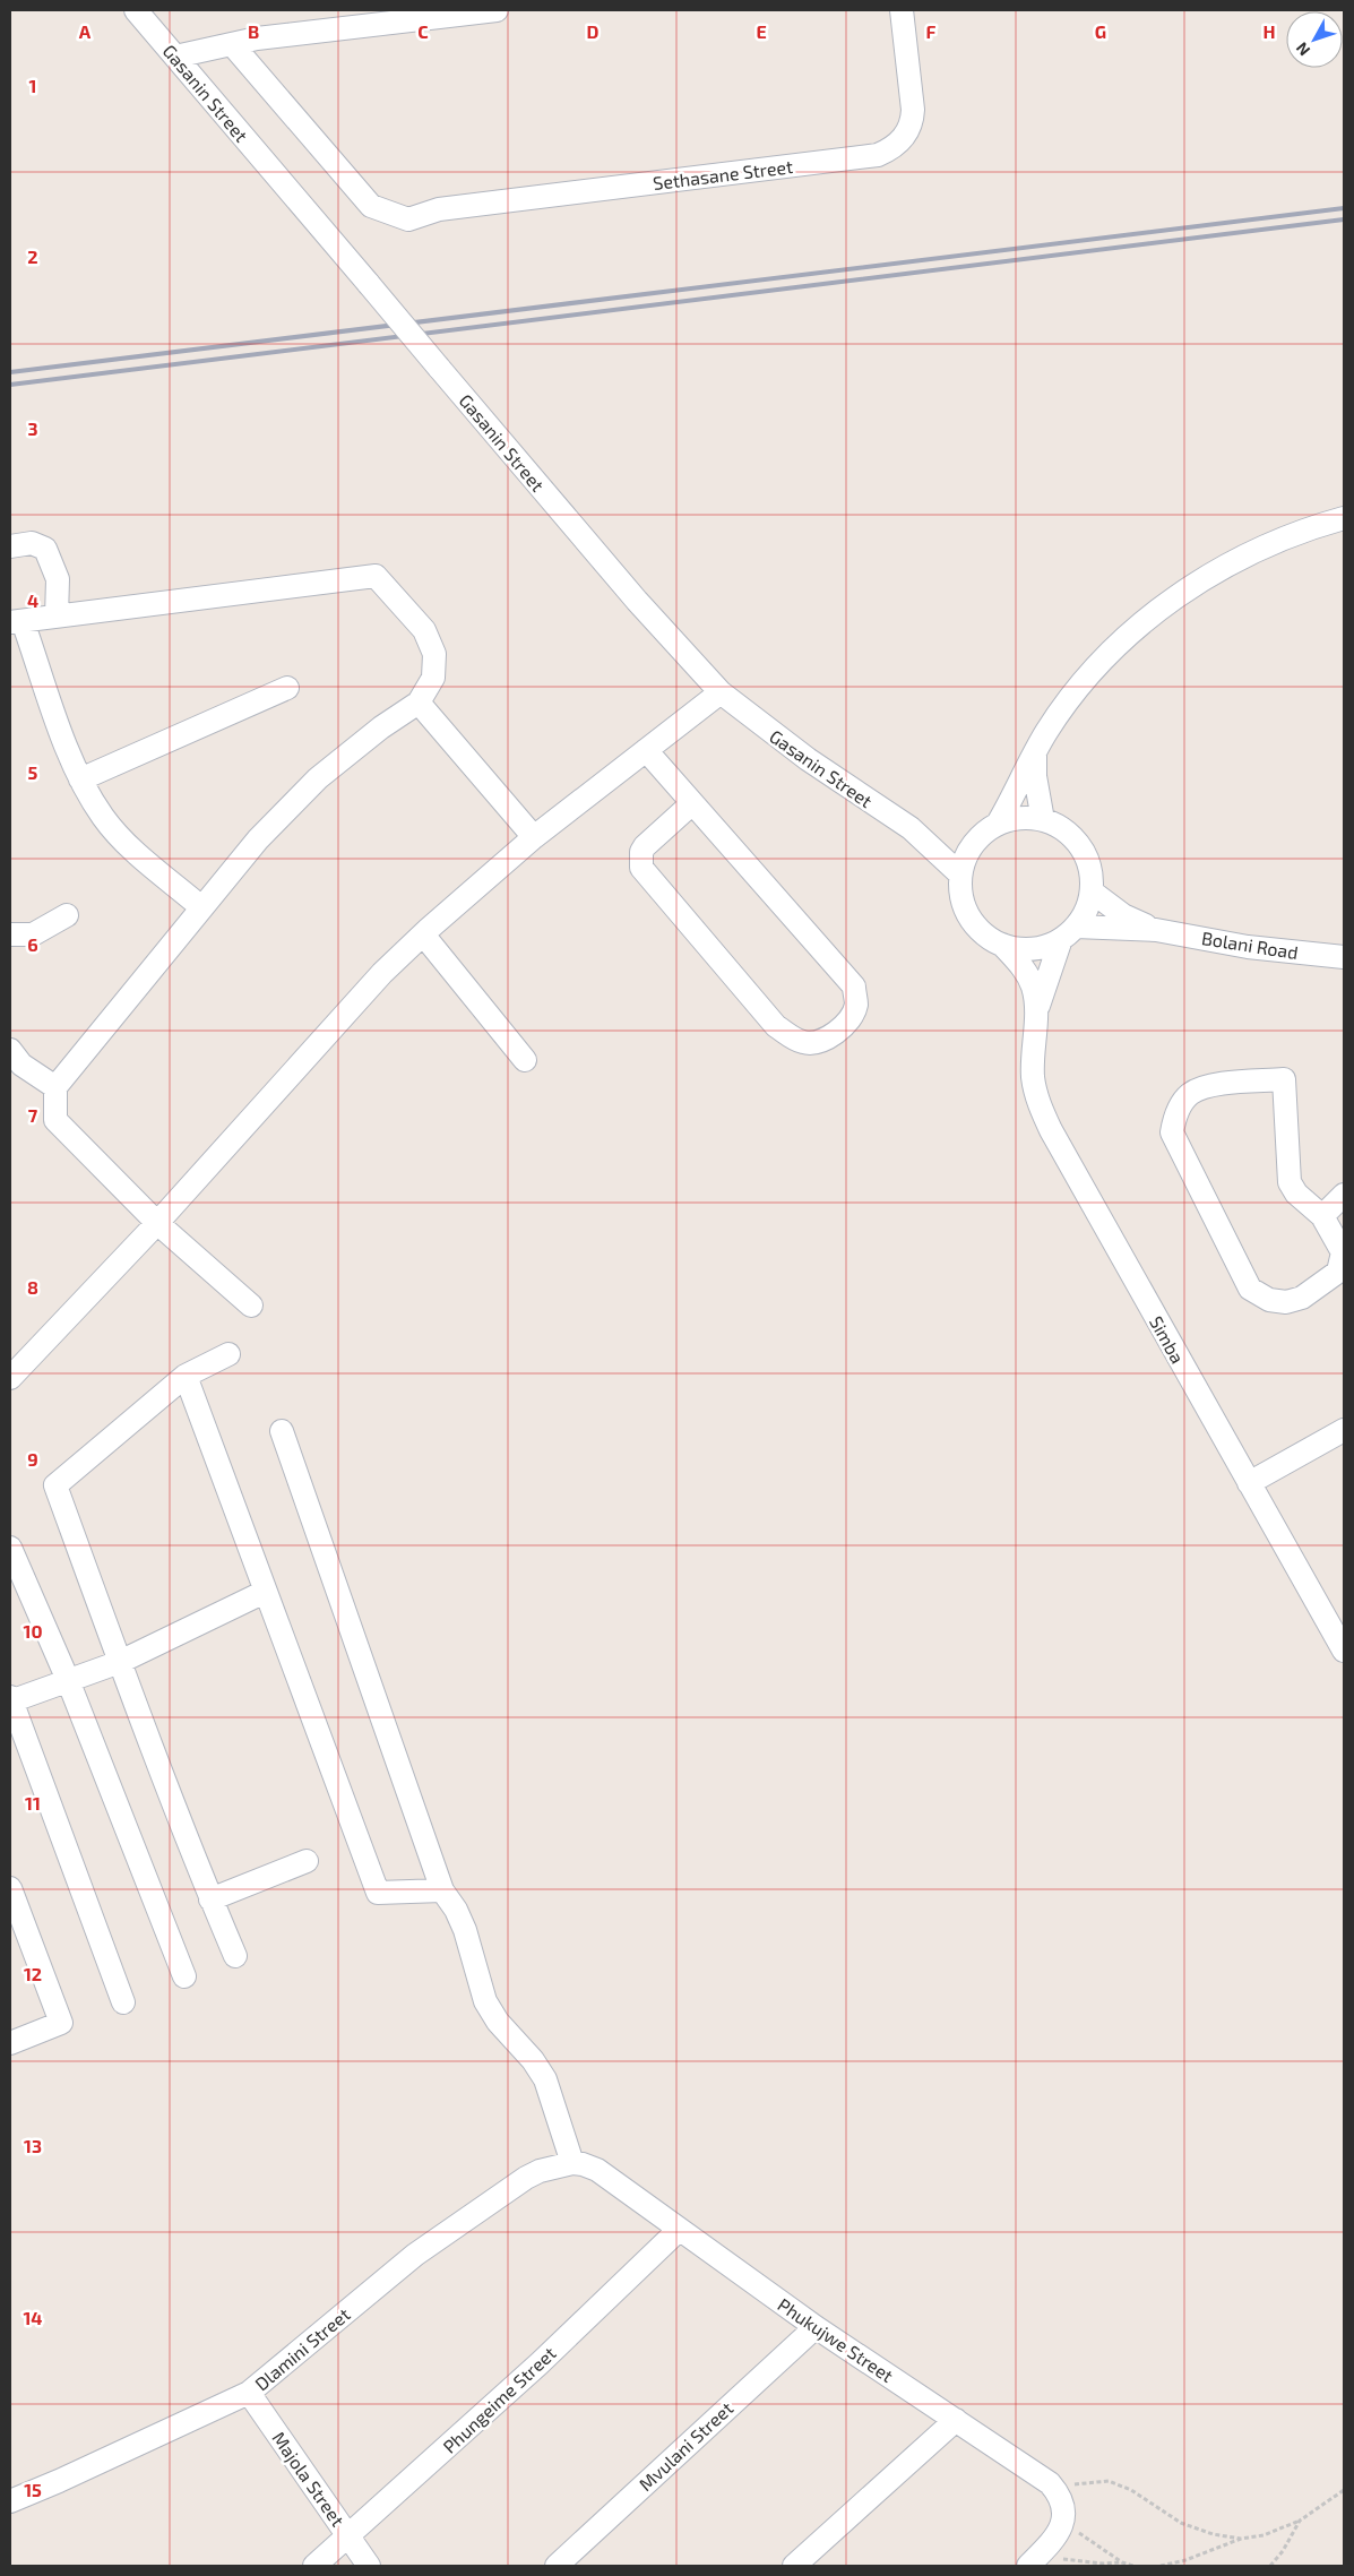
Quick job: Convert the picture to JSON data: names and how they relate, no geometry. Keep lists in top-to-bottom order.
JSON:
{
  "streets": {
    "street": [
      "Gasanin Street",
      "Sethasane Street",
      "Bolani Road",
      "Simba",
      "Phukujwe Street",
      "Dlamini Street",
      "Phungeime Street",
      "Mvulani Street",
      "Majola Street"
    ]
  },
  "crossings": [
    ["Gasanin Street", "Bolani Road"],
    ["Phukujwe Street", "Dlamini Street"],
    ["Phukujwe Street", "Phungeime Street"],
    ["Phukujwe Street", "Mvulani Street"],
    ["Dlamini Street", "Majola Street"],
    ["Phungeime Street", "Majola Street"]
  ],
  "north": "bottom left",
  "grid": {
    "columns": [
      "A",
      "B",
      "C",
      "D",
      "E",
      "F",
      "G",
      "H"
    ],
    "rows": [
      "1",
      "2",
      "3",
      "4",
      "5",
      "6",
      "7",
      "8",
      "9",
      "10",
      "11",
      "12",
      "13",
      "14",
      "15"
    ]
  }
}
